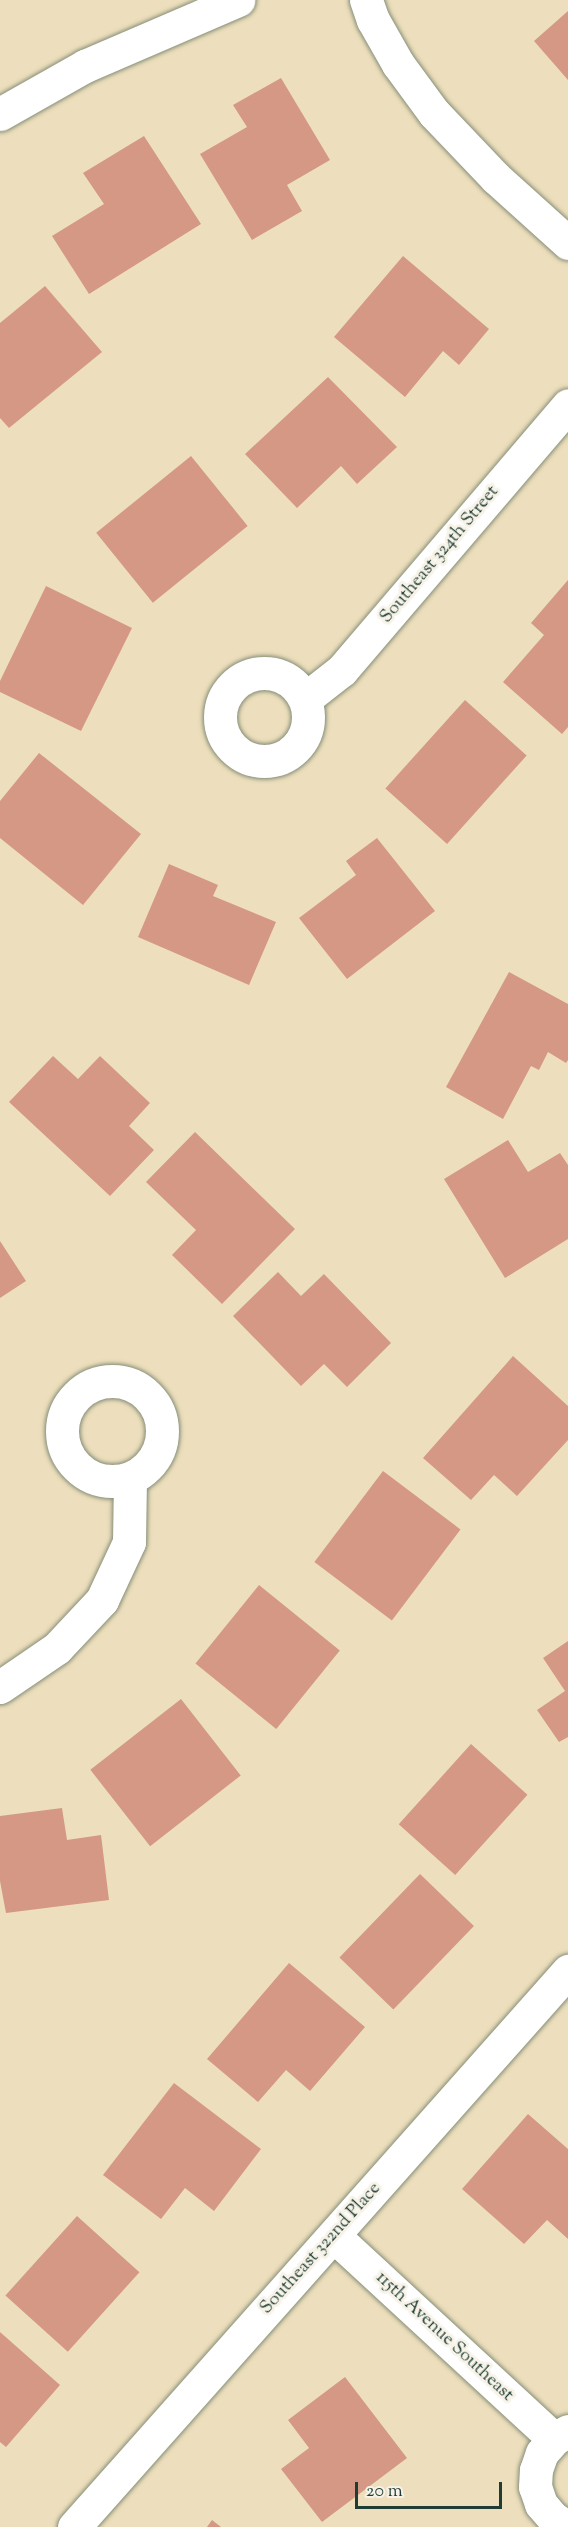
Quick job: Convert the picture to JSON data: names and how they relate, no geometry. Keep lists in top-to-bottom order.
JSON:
{
  "streets": {
    "street": ["Southeast 324th Street", "Southeast 322nd Place", "115th Avenue Southeast"]
  },
  "crossings": [
    ["Southeast 322nd Place", "115th Avenue Southeast"]
  ],
  "scale_bar": "20 m"
}
